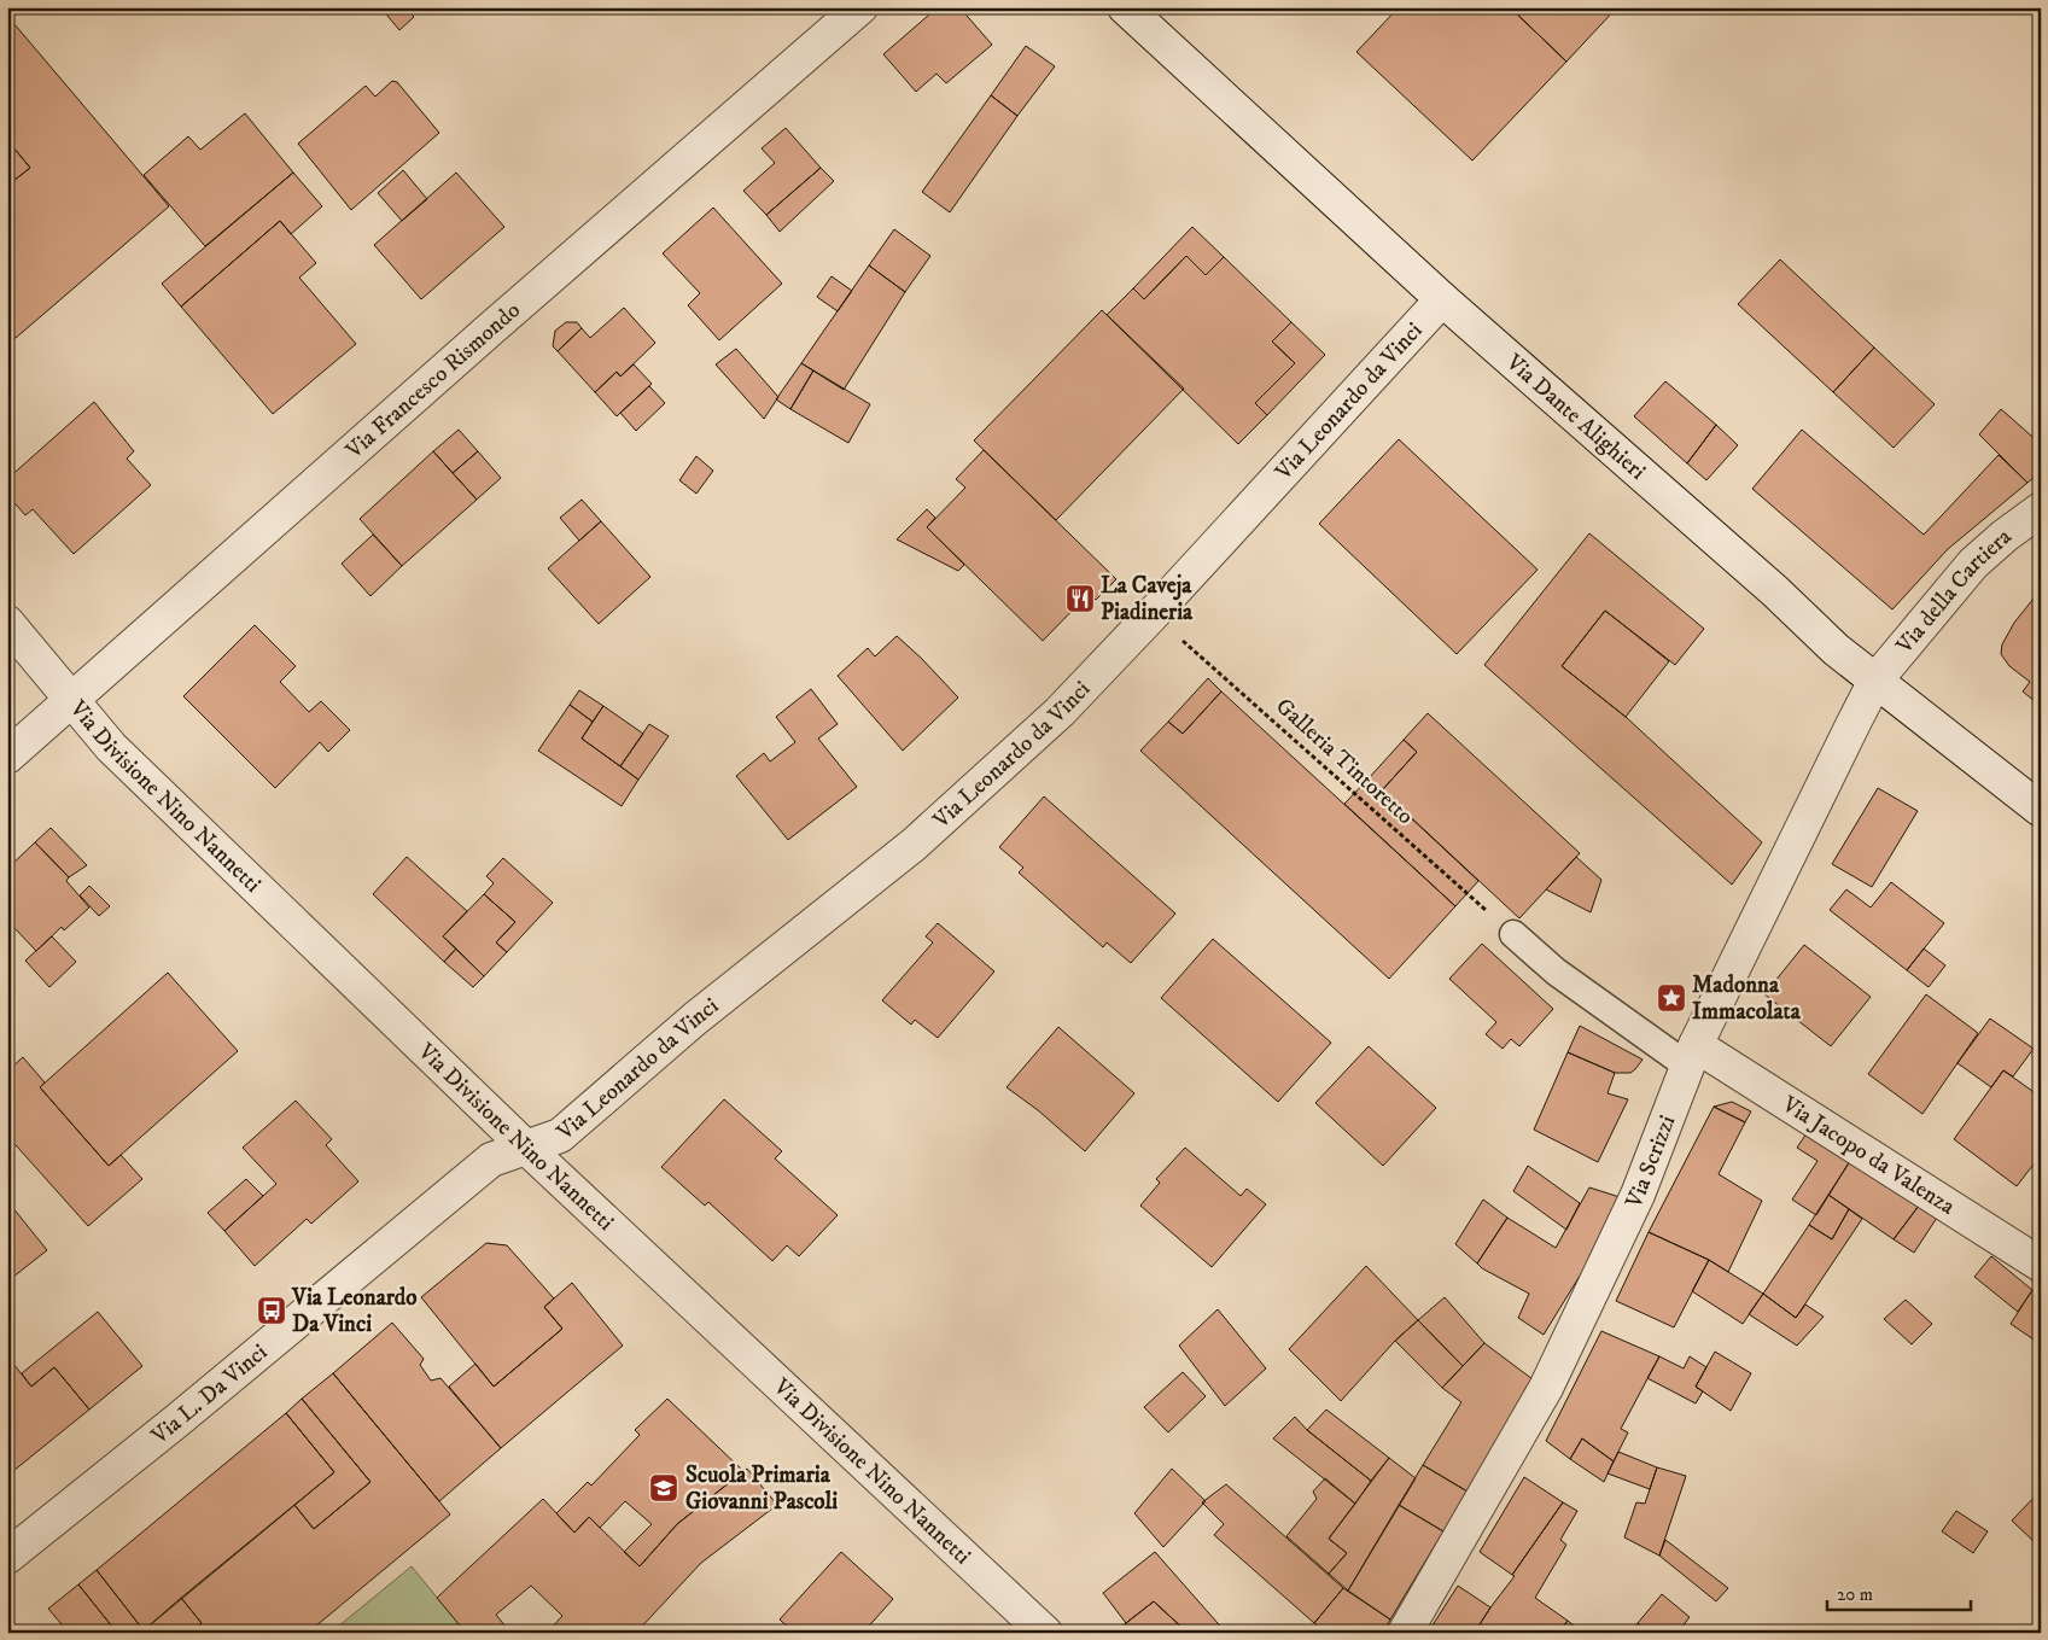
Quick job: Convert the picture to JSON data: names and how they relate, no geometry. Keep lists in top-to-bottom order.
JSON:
{
  "streets": {
    "street": [
      "Via Francesco Rismondo",
      "Via Leonardo da Vinci",
      "Via Dante Alighieri",
      "Via della Cartiera",
      "Via Divisione Nino Nannetti",
      "Via Jacopo da Valenza",
      "Via Scrizzi",
      "Via L. Da Vinci"
    ],
    "path": ["Galleria Tintoretto"]
  },
  "crossings": [
    ["Via Francesco Rismondo", "Via Divisione Nino Nannetti"],
    ["Via Leonardo da Vinci", "Via Dante Alighieri"],
    ["Via Leonardo da Vinci", "Galleria Tintoretto"],
    ["Via Leonardo da Vinci", "Via Divisione Nino Nannetti"],
    ["Via Leonardo da Vinci", "Via L. Da Vinci"],
    ["Via Dante Alighieri", "Via della Cartiera"],
    ["Via Dante Alighieri", "Via Scrizzi"],
    ["Via della Cartiera", "Via Scrizzi"],
    ["Via Divisione Nino Nannetti", "Via L. Da Vinci"],
    ["Via Jacopo da Valenza", "Via Scrizzi"]
  ],
  "places": {
    "restaurant": ["La Caveja Piadineria"],
    "place": ["Madonna Immacolata"],
    "bus stop": ["Via Leonardo Da Vinci"],
    "school or university": ["Scuola Primaria Giovanni Pascoli"]
  },
  "scale_bar": "20 m"
}
